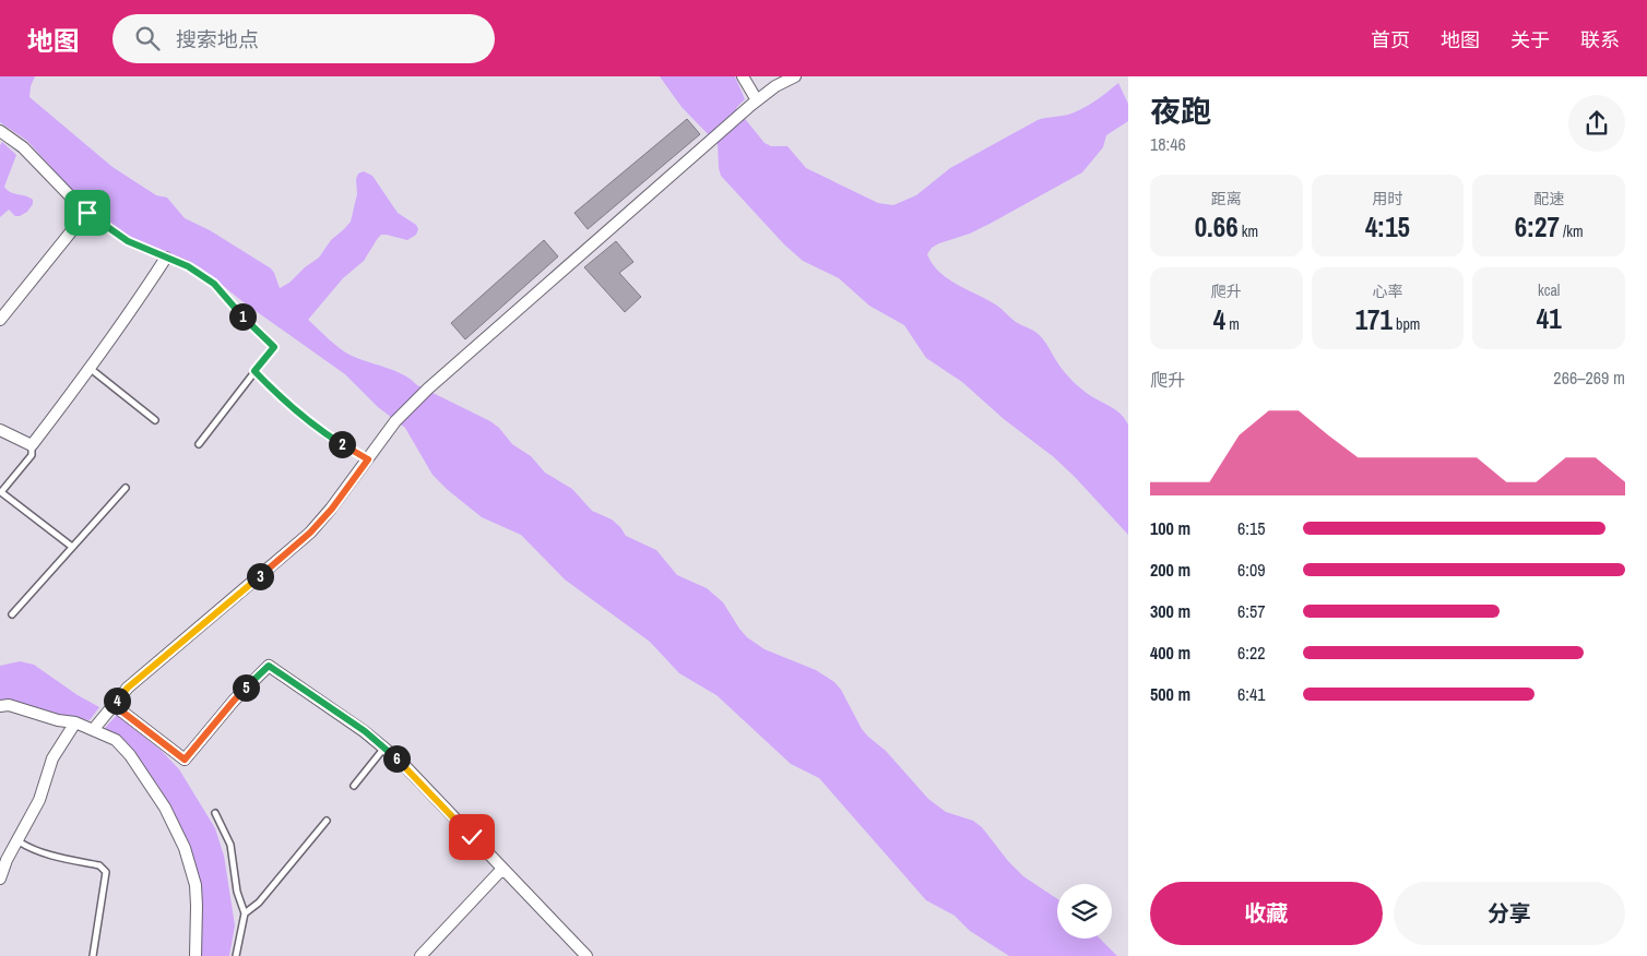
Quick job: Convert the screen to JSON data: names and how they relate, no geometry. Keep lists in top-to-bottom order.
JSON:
{
  "page": {
    "header": "地图",
    "search": "搜索地点",
    "nav": [
      "首页",
      "地图",
      "关于",
      "联系"
    ],
    "heading": ["夜跑", "18:46"],
    "stats": [
      ["距离", "0.66 km"],
      ["用时", "4:15"],
      ["配速", "6:27 /km"],
      ["爬升", "4 m"],
      ["心率", "171 bpm"],
      ["kcal", "41"]
    ],
    "pins": [
      "1",
      "2",
      "3",
      "5",
      "4",
      "6"
    ],
    "chart": ["爬升", "266–269 m"],
    "list": [
      {
        "name": "100 m",
        "note": "6:15"
      },
      {
        "name": "200 m",
        "note": "6:09"
      },
      {
        "name": "300 m",
        "note": "6:57"
      },
      {
        "name": "400 m",
        "note": "6:22"
      },
      {
        "name": "500 m",
        "note": "6:41"
      }
    ],
    "buttons": ["收藏", "分享"]
  }
}
